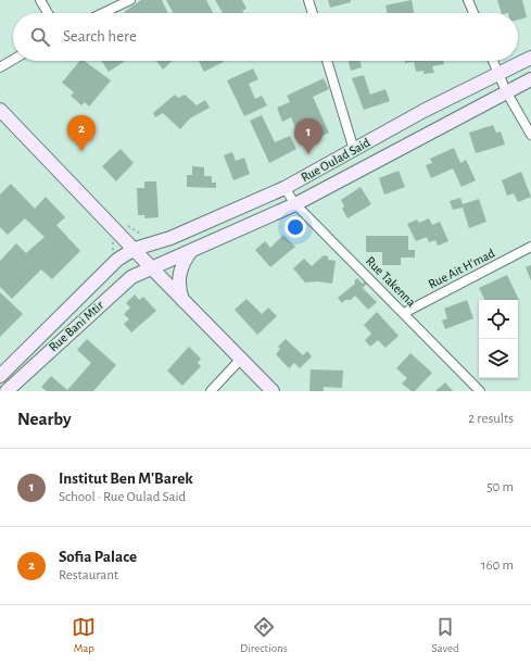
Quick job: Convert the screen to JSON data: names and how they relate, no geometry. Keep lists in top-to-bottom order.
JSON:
{
  "streets": {
    "street": [
      "Rue Oulad Said",
      "Rue Ait H'mad",
      "Rue Takenna",
      "Rue Bani Mtir"
    ]
  },
  "crossings": [
    ["Rue Oulad Said", "Rue Takenna"],
    ["Rue Oulad Said", "Rue Bani Mtir"],
    ["Rue Ait H'mad", "Rue Takenna"]
  ],
  "page": {
    "search": "Search here",
    "pins": ["2", "1"],
    "heading": ["Nearby", "2 results"],
    "list": [
      {
        "mark": "1",
        "name": "Institut Ben M'Barek",
        "note": "School · Rue Oulad Said",
        "value": "50 m"
      },
      {
        "mark": "2",
        "name": "Sofia Palace",
        "note": "Restaurant",
        "value": "160 m"
      }
    ],
    "nav": ["Map", "Directions", "Saved"]
  }
}
